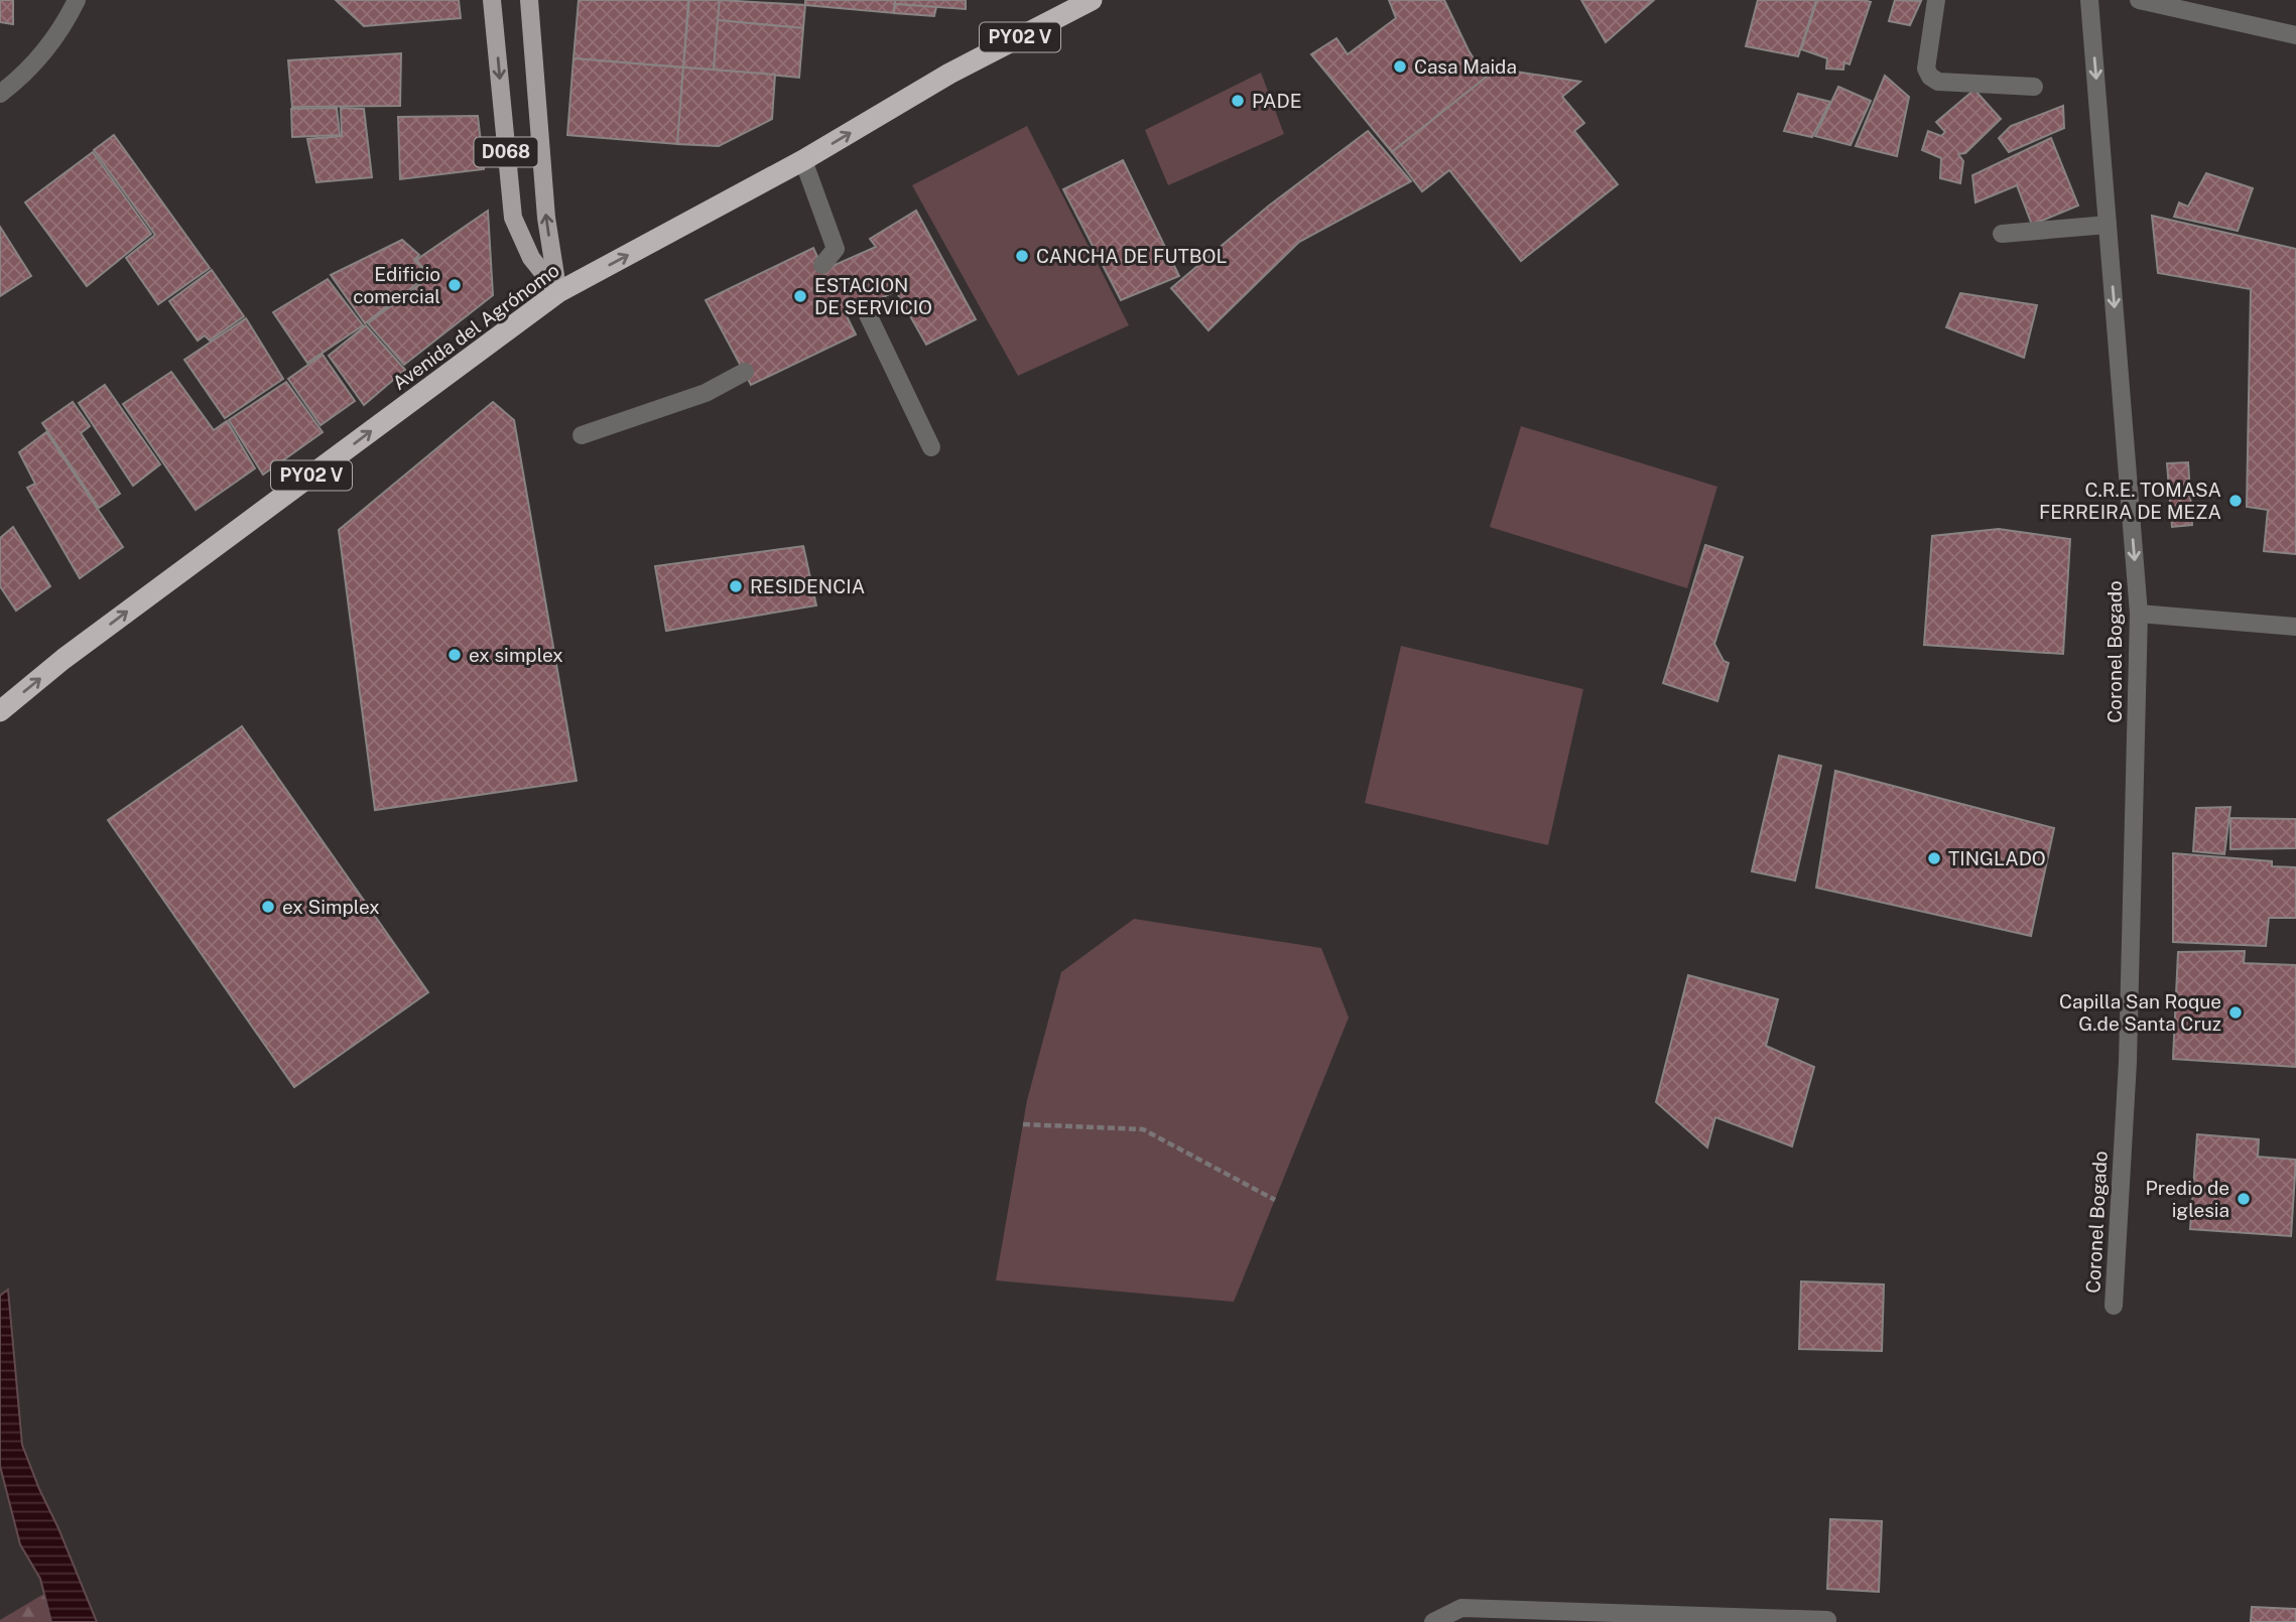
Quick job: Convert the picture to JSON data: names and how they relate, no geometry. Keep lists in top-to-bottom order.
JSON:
{
  "streets": {
    "highway": ["PY02 V", "Avenida del Agrónomo"],
    "main road": ["D068"],
    "street": ["Coronel Bogado"]
  },
  "crossings": [
    ["D068", "Avenida del Agrónomo"]
  ],
  "one_way": ["Avenida del Agrónomo", "Coronel Bogado"],
  "places": [
    "Casa Maida",
    "PADE",
    "CANCHA DE FUTBOL",
    "Edificio comercial",
    "ESTACION DE SERVICIO",
    "C.R.E. TOMASA FERREIRA DE MEZA",
    "RESIDENCIA",
    "ex simplex",
    "TINGLADO",
    "ex Simplex",
    "Capilla San Roque G.de Santa Cruz",
    "Predio de iglesia"
  ]
}
